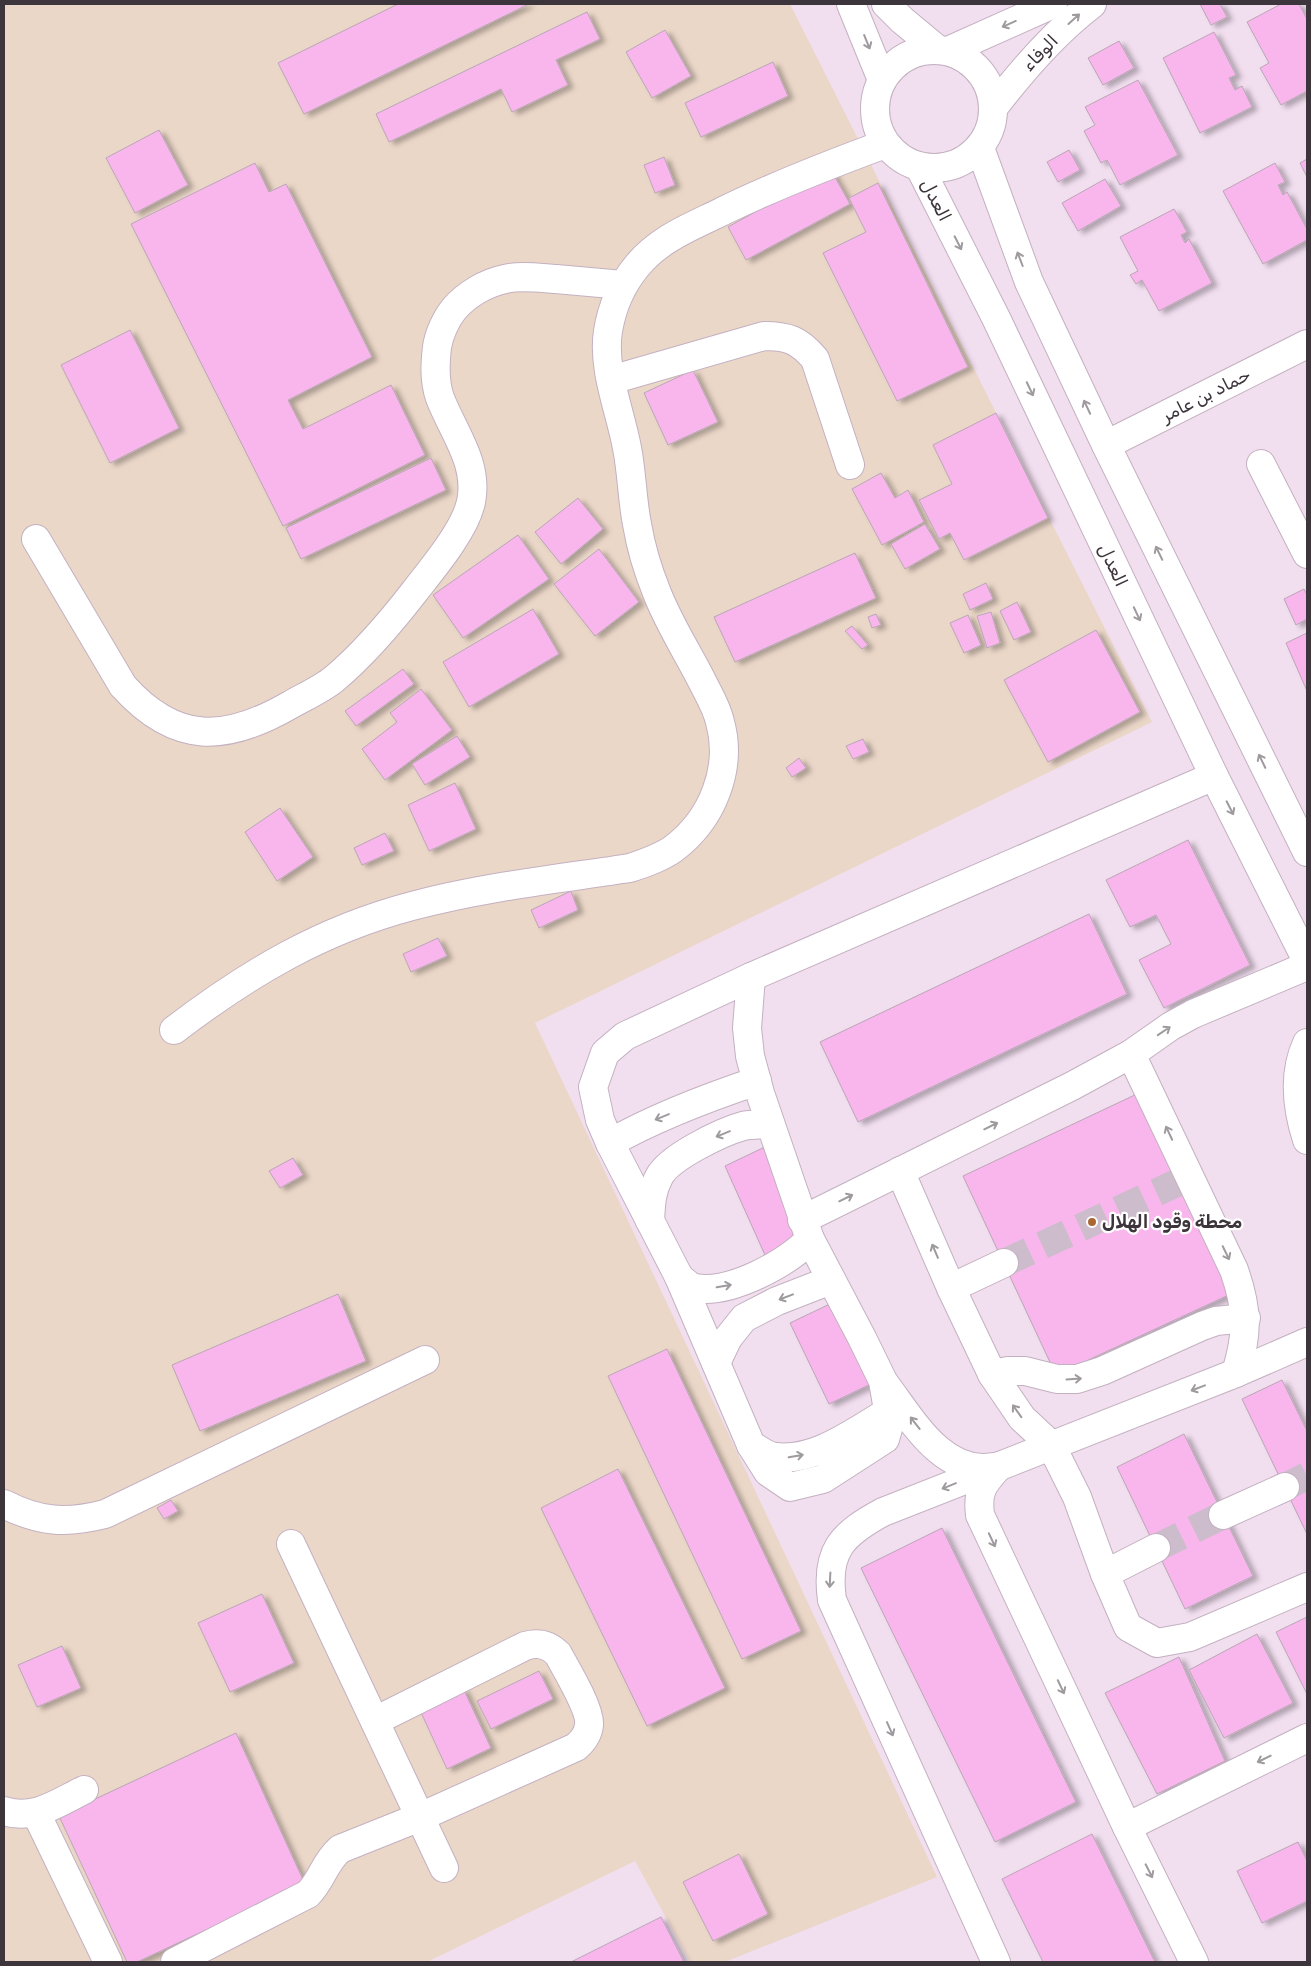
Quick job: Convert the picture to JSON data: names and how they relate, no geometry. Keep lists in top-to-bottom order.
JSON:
{
  "streets": {
    "street": ["الوفاء", "العدل", "حماد بن عامر"]
  },
  "crossings": [
    ["الوفاء", "العدل"]
  ],
  "places": ["محطة وقود الهلال"]
}
